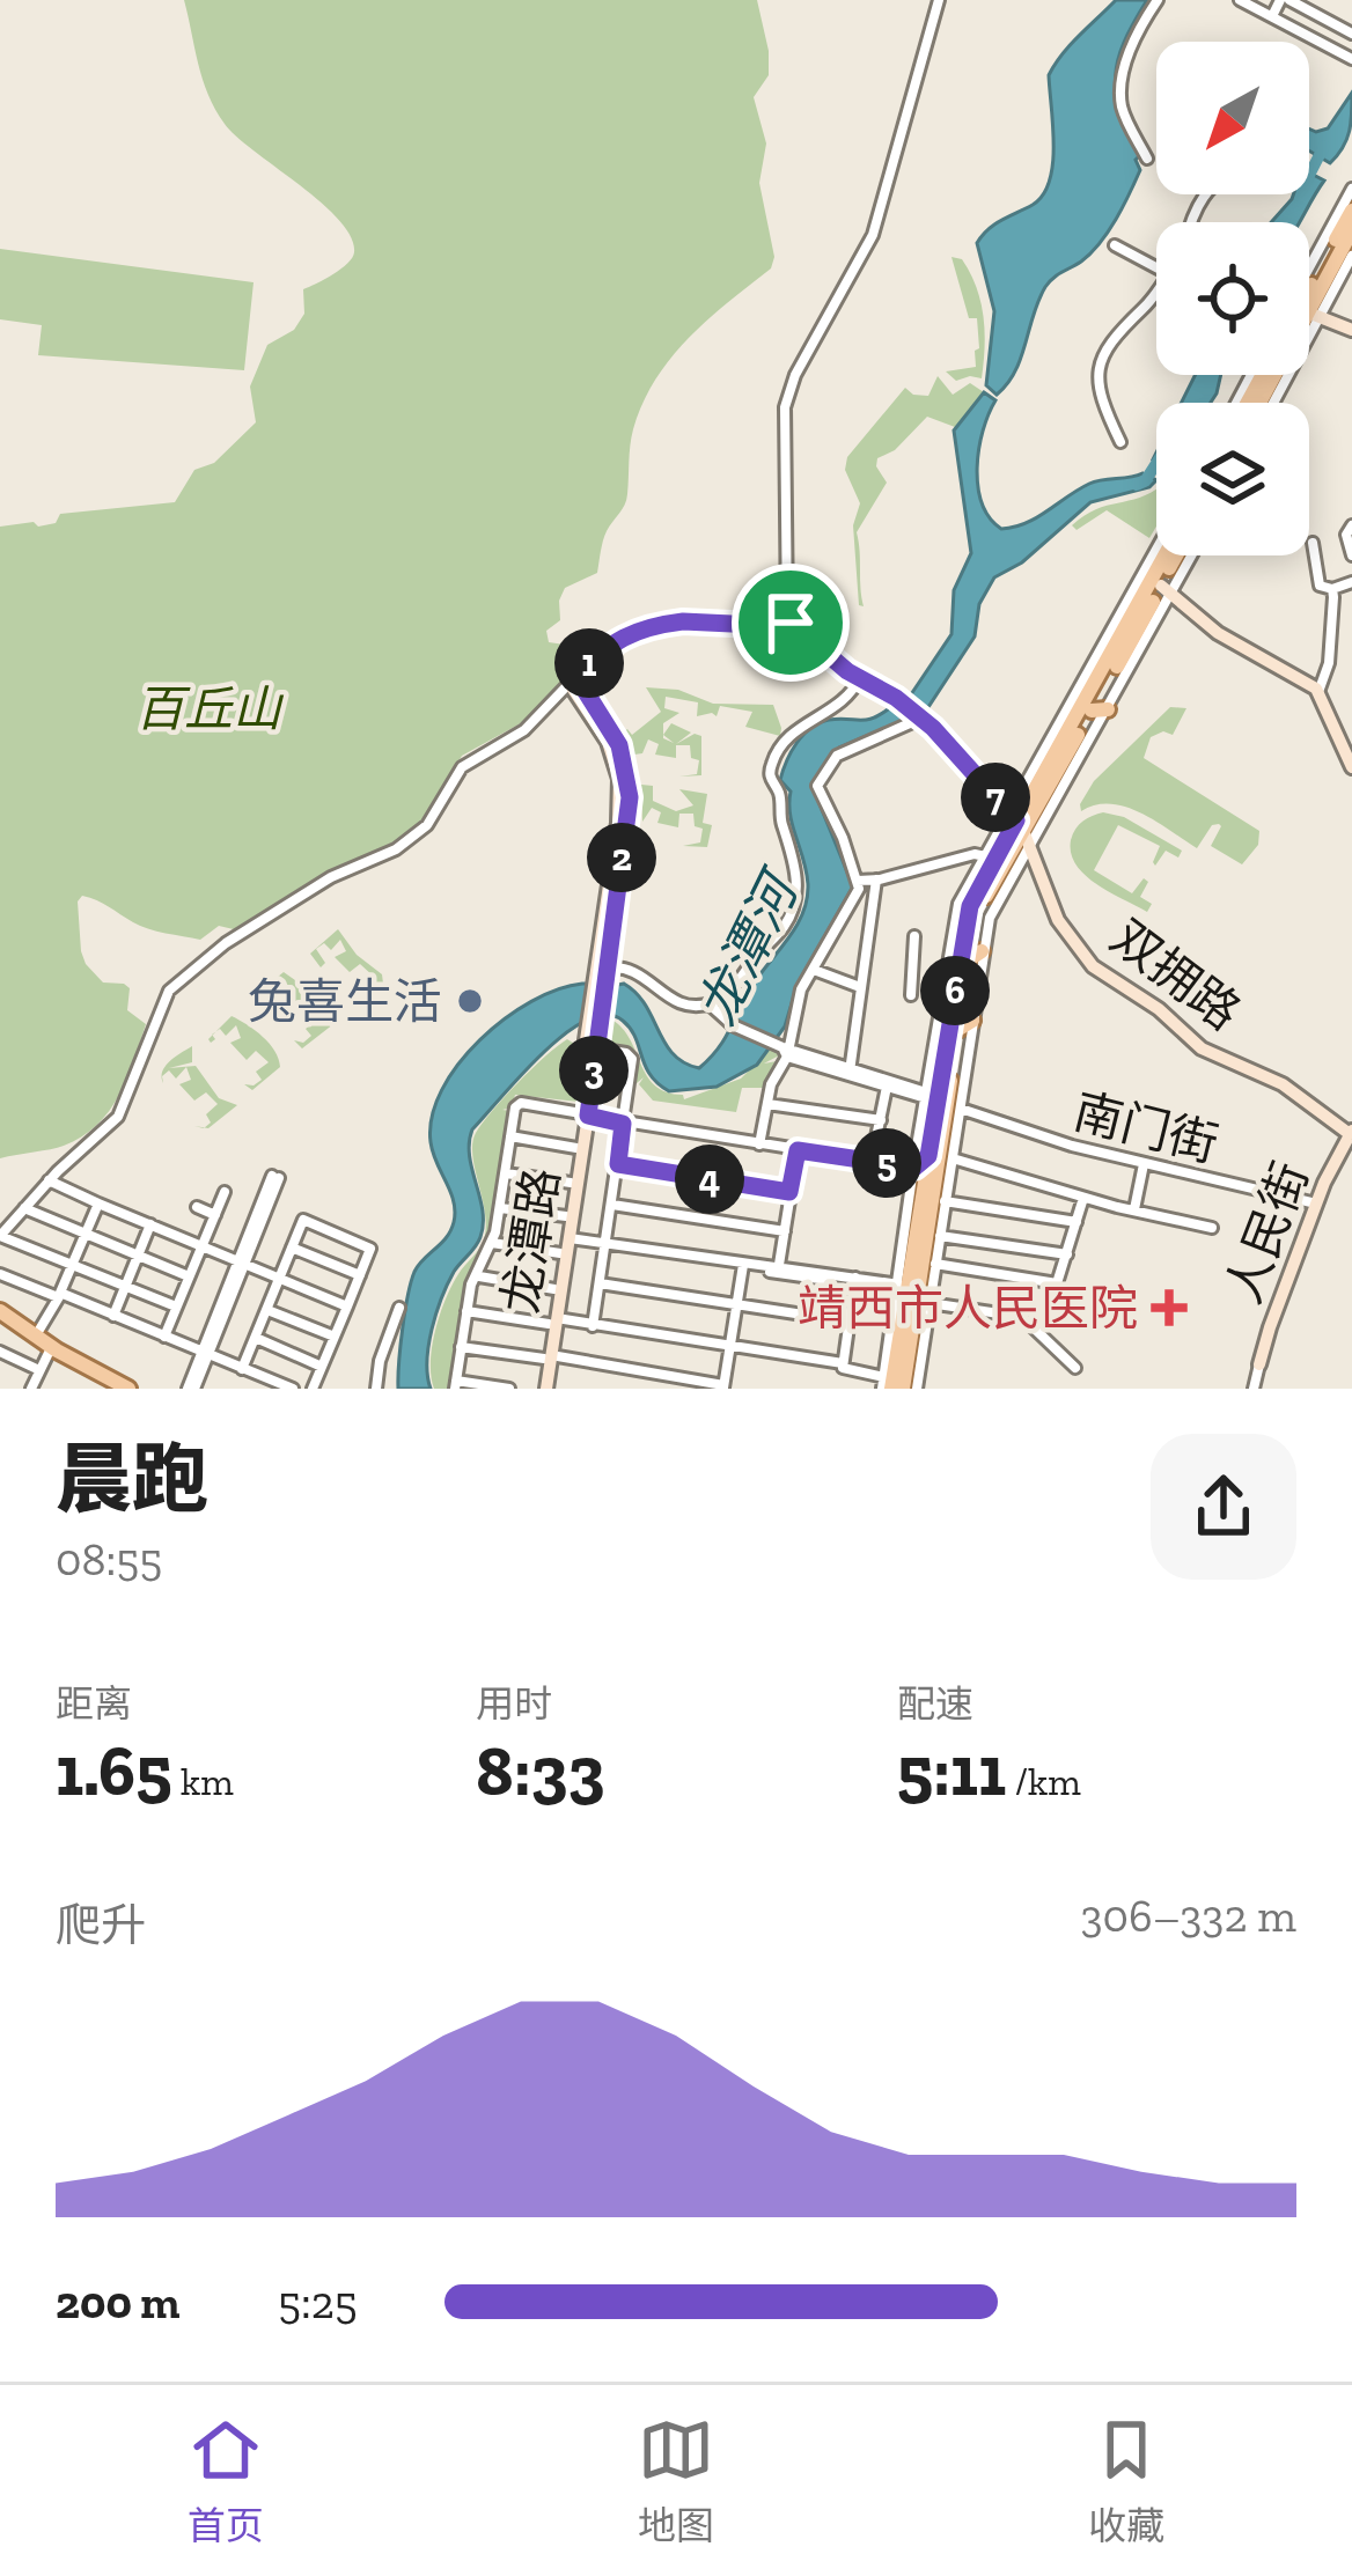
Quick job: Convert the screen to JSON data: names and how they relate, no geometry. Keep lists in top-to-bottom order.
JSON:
{
  "streets": {
    "main road": ["双拥路", "人民街", "龙潭路"],
    "street": ["南门街"]
  },
  "crossings": [
    ["双拥路", "人民街"],
    ["南门街", "人民街"]
  ],
  "water": ["龙潭河"],
  "parks": ["百丘山"],
  "places": {
    "other": ["兔喜生活"],
    "health": ["靖西市人民医院"]
  },
  "north": "bottom left",
  "page": {
    "pins": [
      "1",
      "7",
      "2",
      "6",
      "3",
      "5",
      "4"
    ],
    "heading": ["晨跑", "08:55"],
    "stats": [
      ["距离", "1.65 km"],
      ["用时", "8:33"],
      ["配速", "5:11 /km"]
    ],
    "chart": ["爬升", "306–332 m"],
    "list": [
      {
        "name": "200 m",
        "note": "5:25"
      }
    ],
    "tabs": ["首页", "地图", "收藏"]
  }
}
